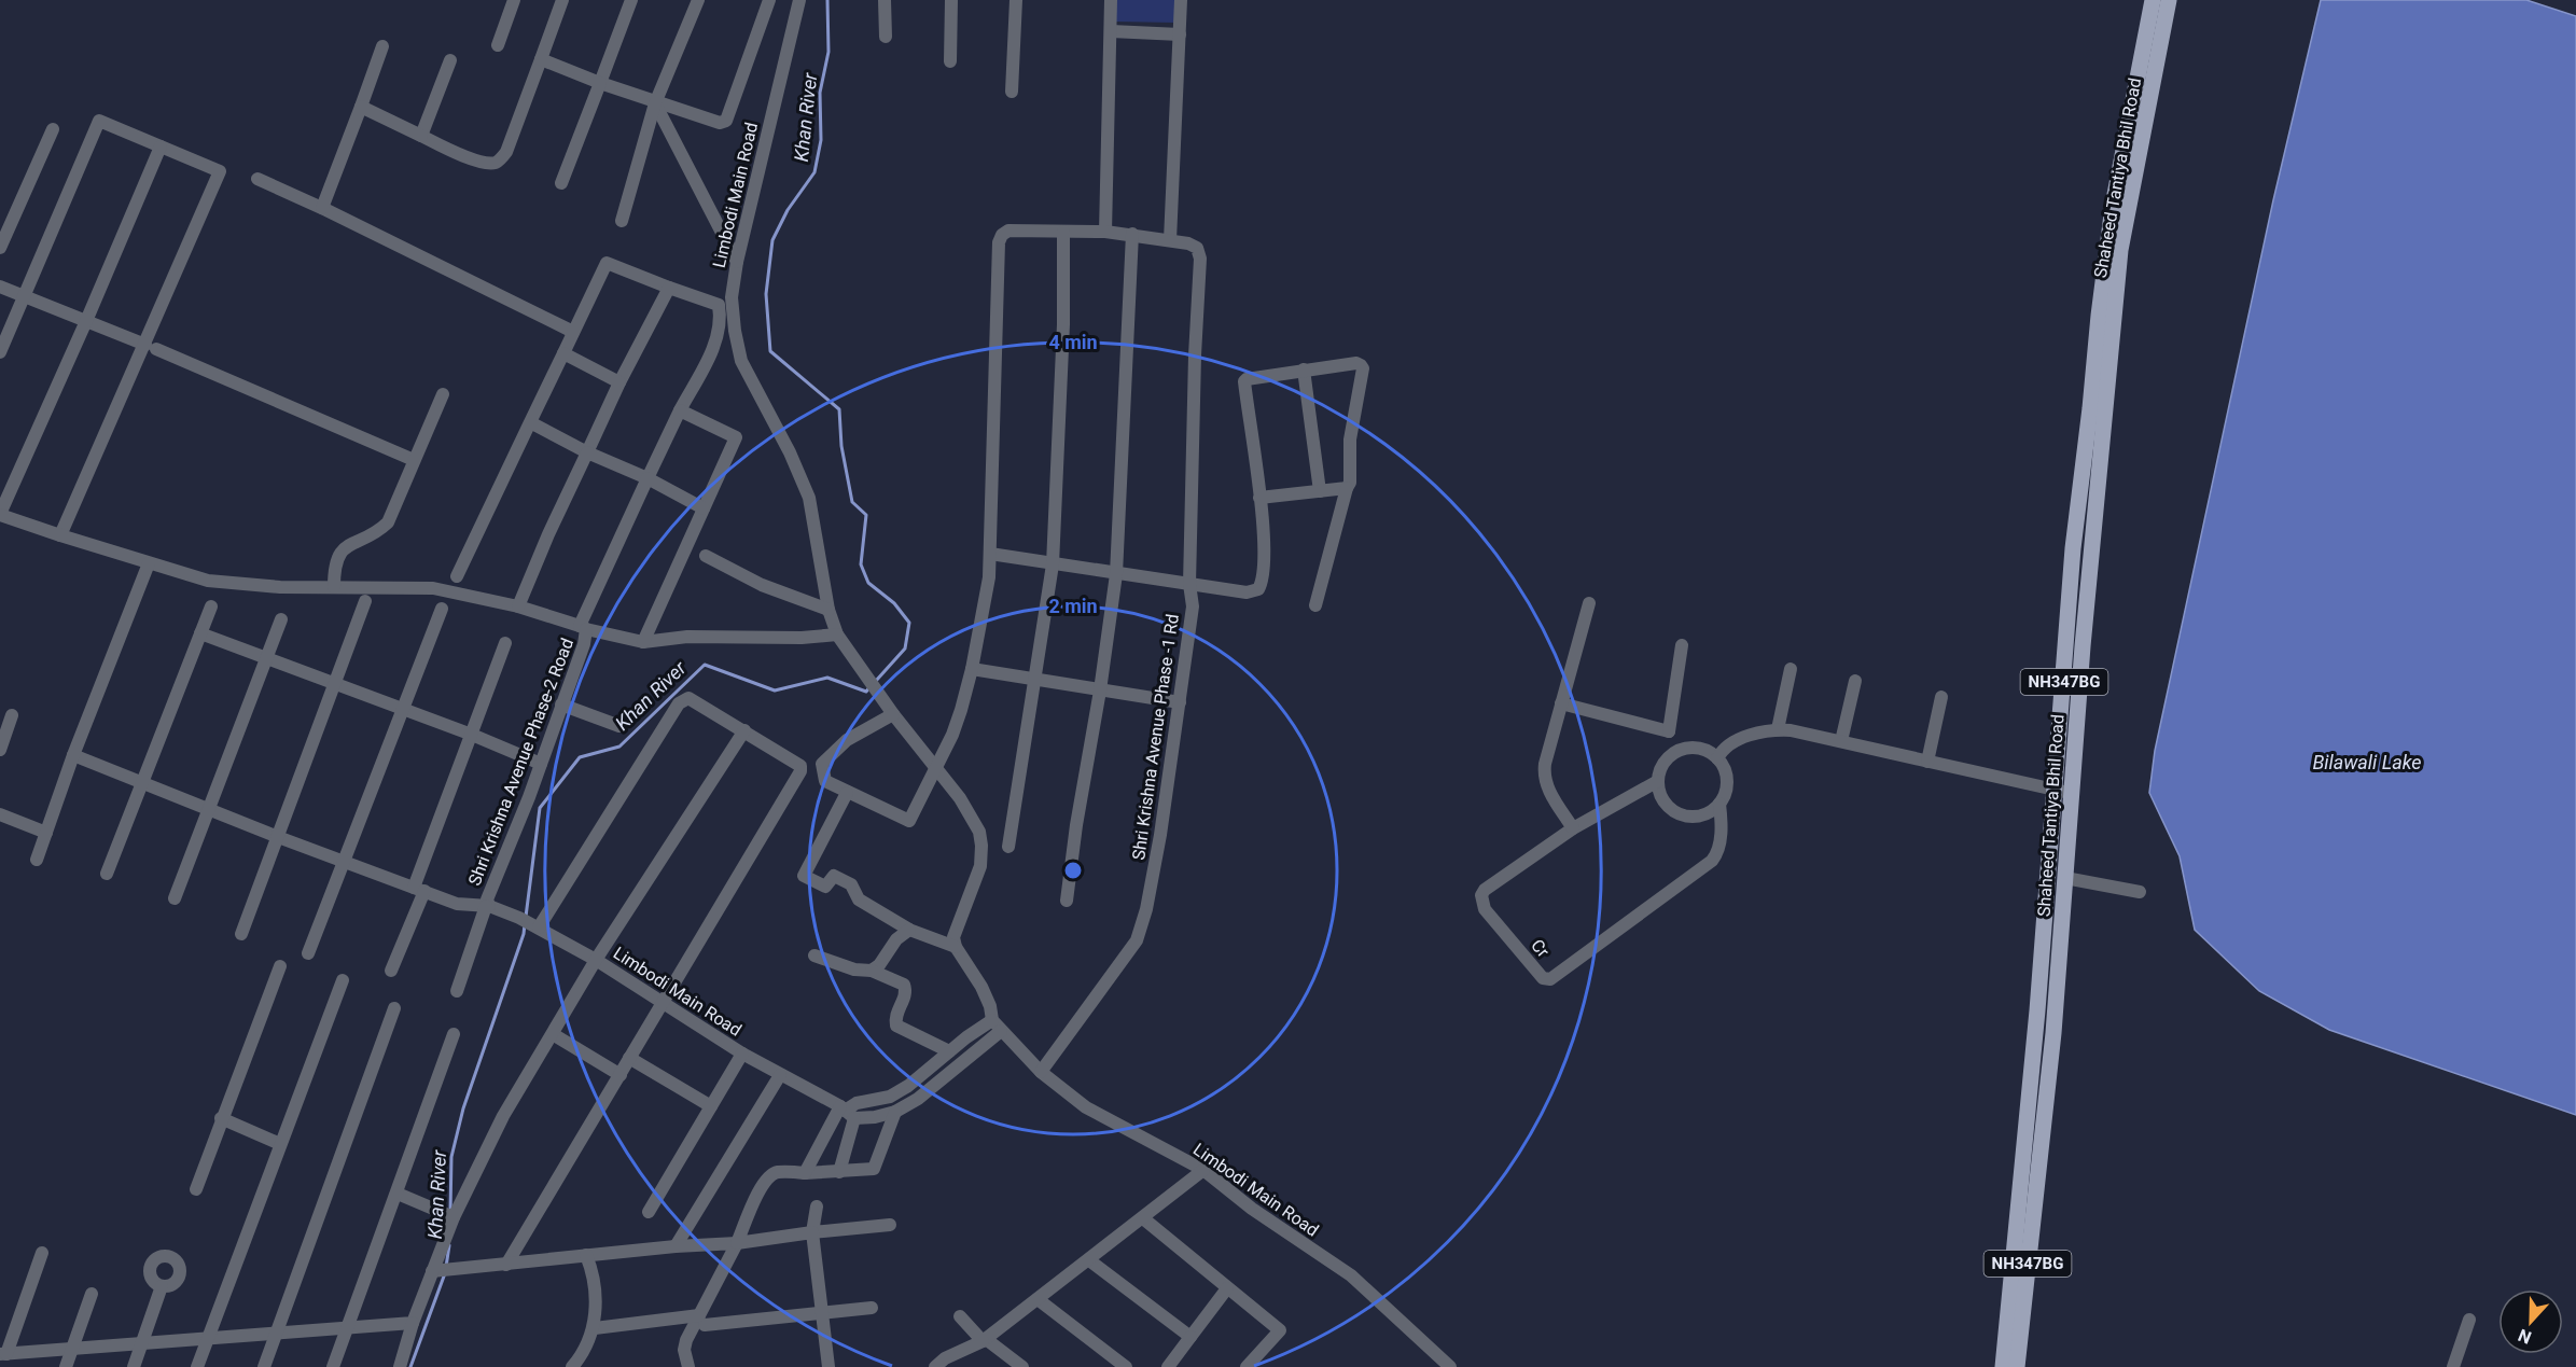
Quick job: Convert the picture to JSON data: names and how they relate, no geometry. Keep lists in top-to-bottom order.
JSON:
{
  "streets": {
    "main road": ["Shaheed Tantiya Bhil Road", "NH347BG"],
    "street": [
      "Limbodi Main Road",
      "Shri Krishna Avenue Phase -1 Rd",
      "Shri Krishna Avenue Phase-2 Road",
      "Cr"
    ]
  },
  "crossings": [
    ["Limbodi Main Road", "Shri Krishna Avenue Phase -1 Rd"],
    ["Limbodi Main Road", "Shri Krishna Avenue Phase-2 Road"]
  ],
  "water": ["Khan River", "Bilawali Lake"],
  "north": "bottom",
  "rings": ["4 min", "2 min"]
}
